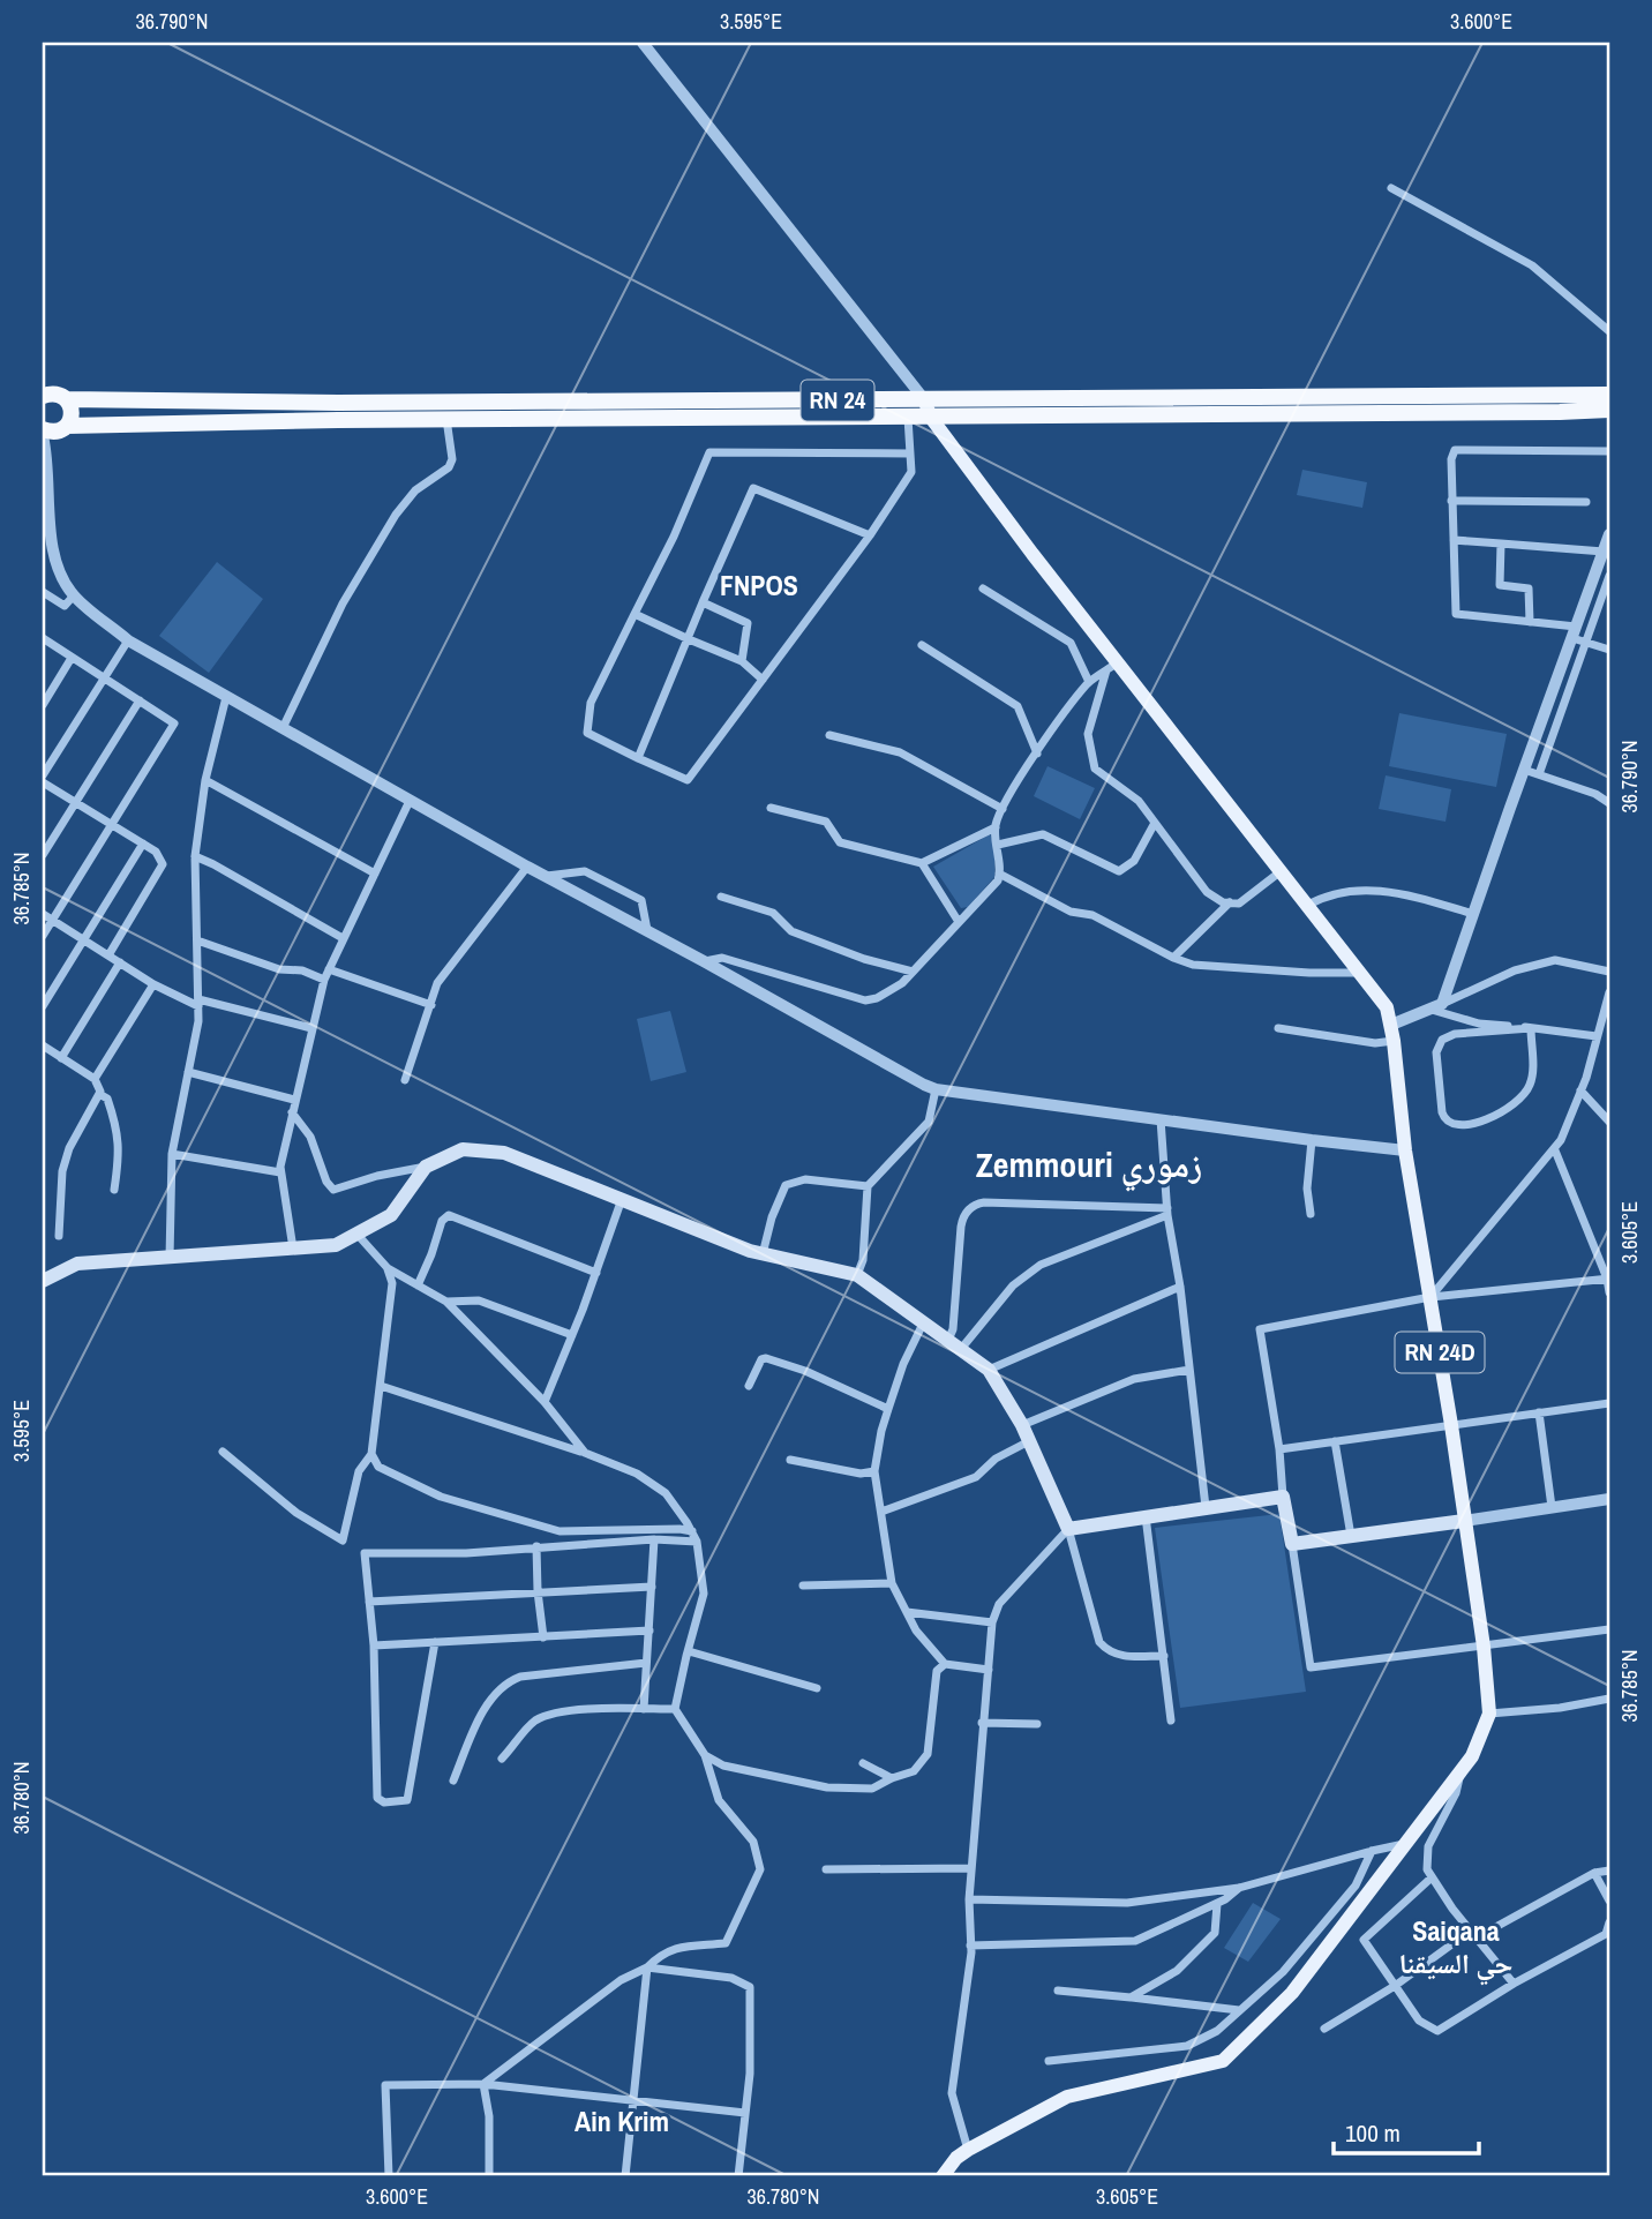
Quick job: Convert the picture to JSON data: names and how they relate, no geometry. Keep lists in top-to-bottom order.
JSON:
{
  "streets": {
    "highway": ["RN 24"],
    "main road": ["RN 24D"]
  },
  "crossings": [
    ["RN 24", "RN 24D"]
  ],
  "districts": [
    "FNPOS",
    "Zemmouri زموري",
    "Saiqana حي السيقنا",
    "Ain Krim"
  ],
  "scale_bar": "100 m",
  "coordinates": [
    "36.790°N",
    "3.595°E",
    "3.600°E",
    "36.785°N",
    "3.605°E",
    "36.780°N"
  ]
}
